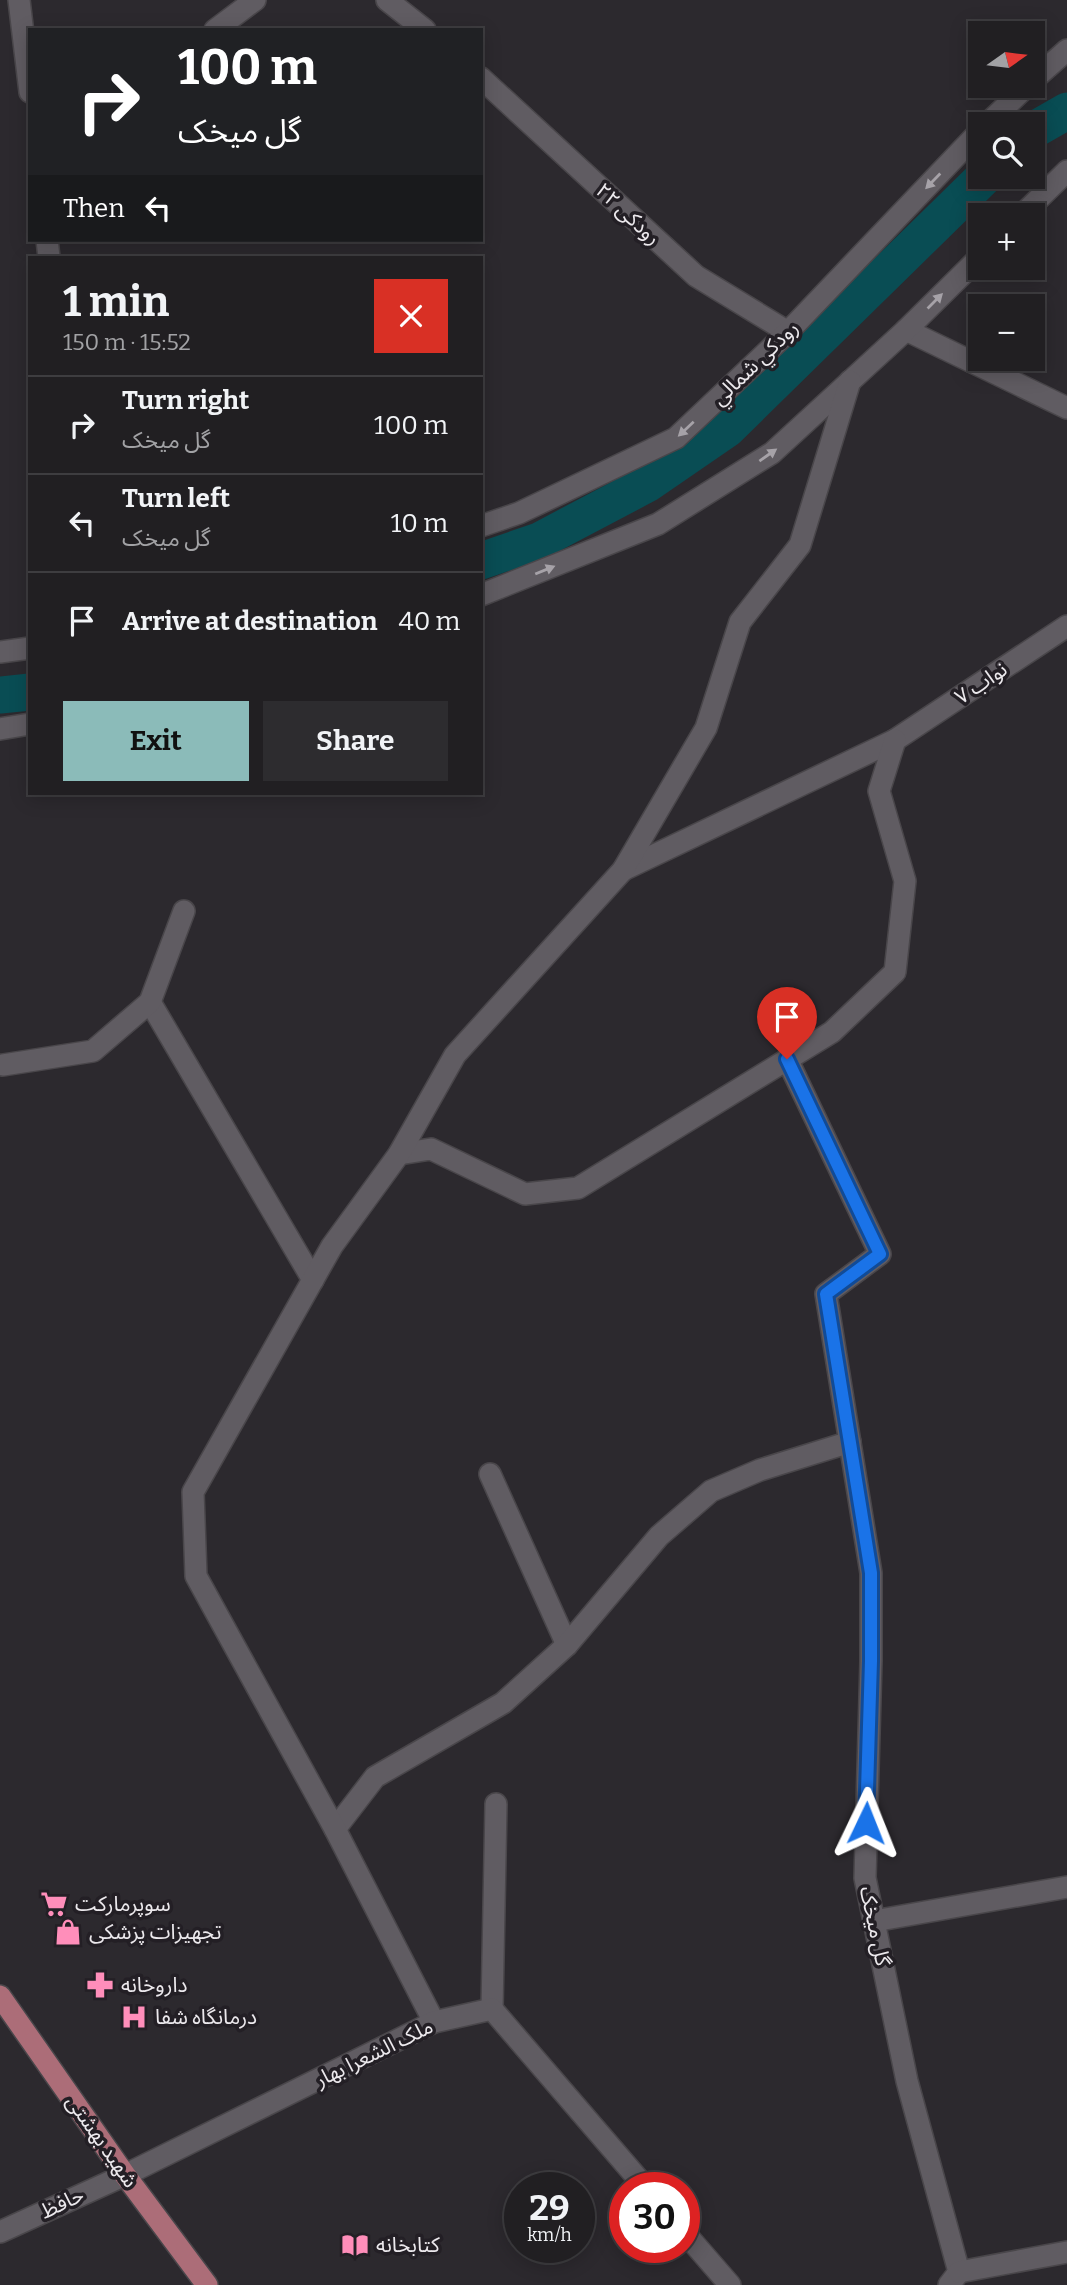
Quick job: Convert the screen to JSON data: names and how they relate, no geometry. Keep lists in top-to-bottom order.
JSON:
{
  "streets": {
    "main road": ["شهید بهشتی"],
    "street": [
      "رودکی ۲۲",
      "رودکي شمالي",
      "نواب ۷",
      "گل میخک",
      "ملک الشعرا بهار",
      "حافظ"
    ]
  },
  "crossings": [
    ["رودکی ۲۲", "رودکي شمالي"],
    ["ملک الشعرا بهار", "شهید بهشتی"],
    ["ملک الشعرا بهار", "حافظ"],
    ["شهید بهشتی", "حافظ"]
  ],
  "places": {
    "supermarket": ["سوپرمارکت"],
    "shop": ["تجهیزات پزشکی"],
    "pharmacy": ["داروخانه"],
    "hospital": ["درمانگاه شفا"],
    "library": ["کتابخانه"]
  },
  "north": "right",
  "page": {
    "map_buttons": ["+", "−"],
    "turn": ["100 m", "گل میخک"],
    "then": "Then",
    "heading": ["1 min", "150 m · 15:52"],
    "list": [
      {
        "name": "Turn right",
        "note": "گل میخک",
        "value": "100 m"
      },
      {
        "name": "Turn left",
        "note": "گل میخک",
        "value": "10 m"
      },
      {
        "name": "Arrive at destination",
        "value": "40 m"
      }
    ],
    "buttons": ["Exit", "Share"],
    "speed": "29 km/h",
    "limit": "30"
  }
}
